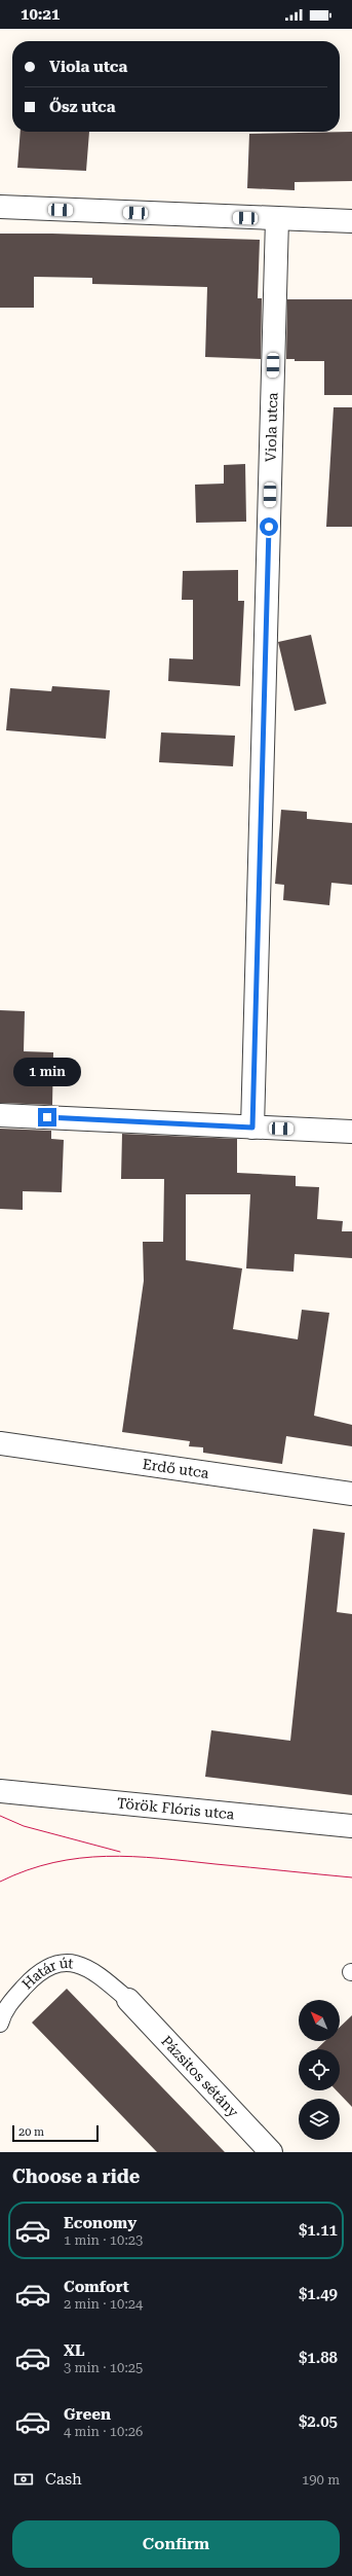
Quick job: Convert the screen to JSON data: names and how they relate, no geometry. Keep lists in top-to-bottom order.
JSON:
{
  "streets": {
    "street": [
      "Viola utca",
      "Erdő utca",
      "Török Flóris utca",
      "Pázsitos sétány"
    ],
    "lane": ["Határ út"]
  },
  "crossings": [
    ["Határ út", "Pázsitos sétány"]
  ],
  "scale_bar": "20 m",
  "north": "top left",
  "page": {
    "status": "10:21",
    "banner": ["Viola utca", "Ősz utca"],
    "bubble": "1 min",
    "scale": "20 m",
    "heading": "Choose a ride",
    "list": [
      {
        "name": "Economy",
        "note": "1 min · 10:23",
        "value": "$1.11"
      },
      {
        "name": "Comfort",
        "note": "2 min · 10:24",
        "value": "$1.49"
      },
      {
        "name": "XL",
        "note": "3 min · 10:25",
        "value": "$1.88"
      },
      {
        "name": "Green",
        "note": "4 min · 10:26",
        "value": "$2.05"
      }
    ],
    "pay": ["Cash", "190 m"],
    "buttons": "Confirm"
  }
}
